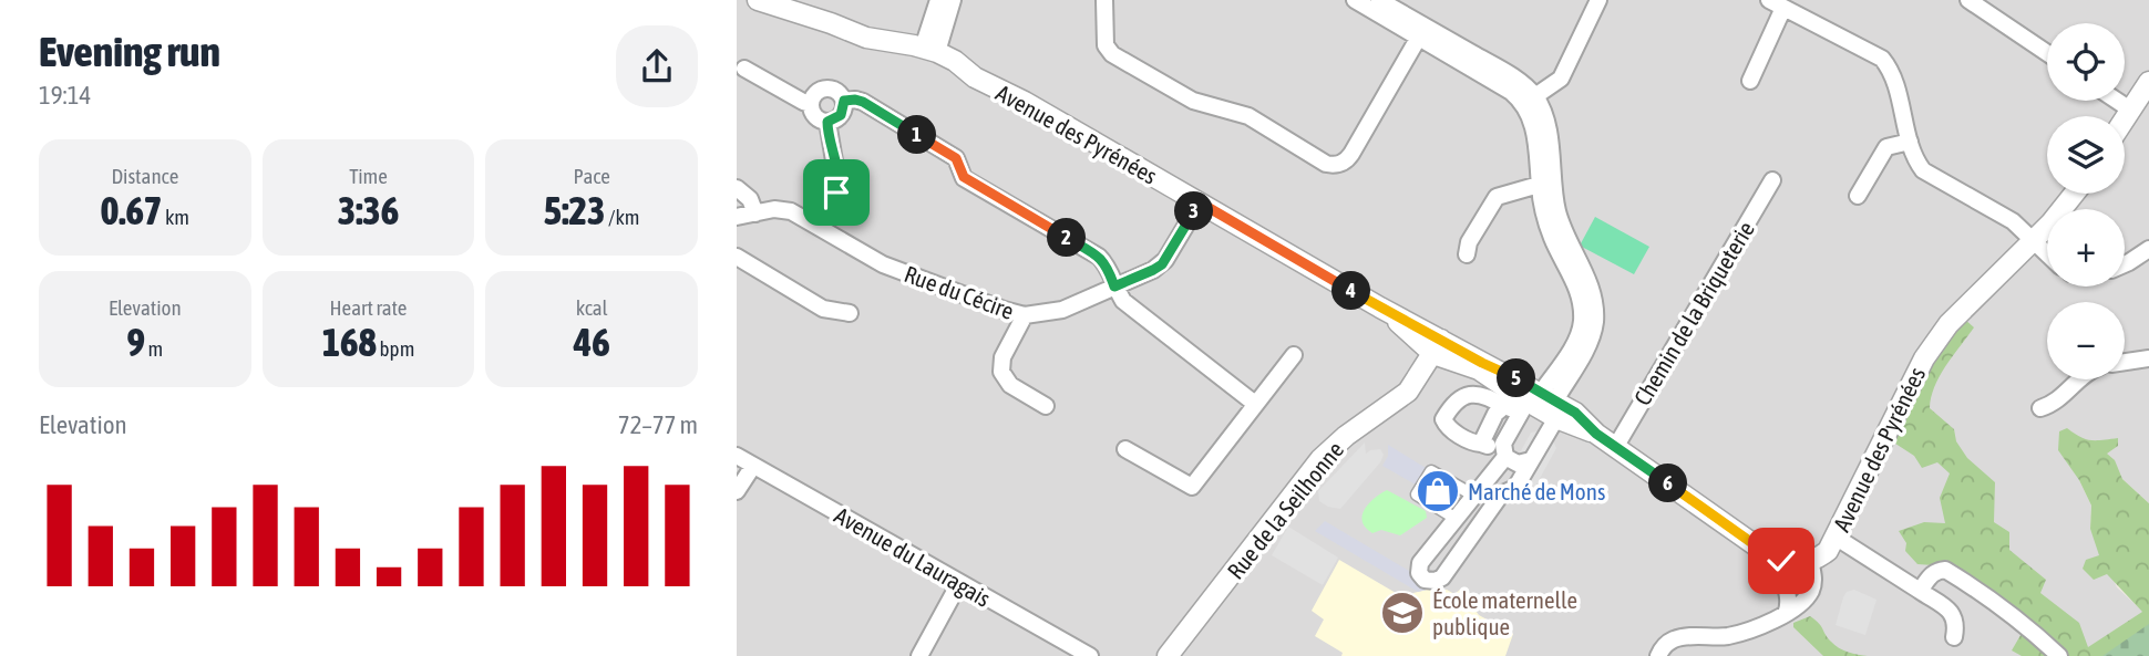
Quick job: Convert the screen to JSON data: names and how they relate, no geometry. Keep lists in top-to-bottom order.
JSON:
{
  "streets": {
    "street": [
      "Avenue des Pyrénées",
      "Rue du Cécire",
      "Chemin de la Briqueterie",
      "Rue de la Seilhonne",
      "Avenue du Lauragais"
    ]
  },
  "crossings": [
    ["Avenue des Pyrénées", "Rue du Cécire"],
    ["Avenue des Pyrénées", "Chemin de la Briqueterie"],
    ["Avenue des Pyrénées", "Rue de la Seilhonne"]
  ],
  "places": {
    "shop": ["Marché de Mons"],
    "school or university": ["École maternelle publique"]
  },
  "page": {
    "heading": ["Evening run", "19:14"],
    "map_buttons": ["+", "−"],
    "pins": [
      "1",
      "3",
      "2",
      "4",
      "5",
      "6"
    ],
    "stats": [
      ["Distance", "0.67 km"],
      ["Time", "3:36"],
      ["Pace", "5:23 /km"],
      ["Elevation", "9 m"],
      ["Heart rate", "168 bpm"],
      ["kcal", "46"]
    ],
    "chart": ["Elevation", "72–77 m"]
  }
}
